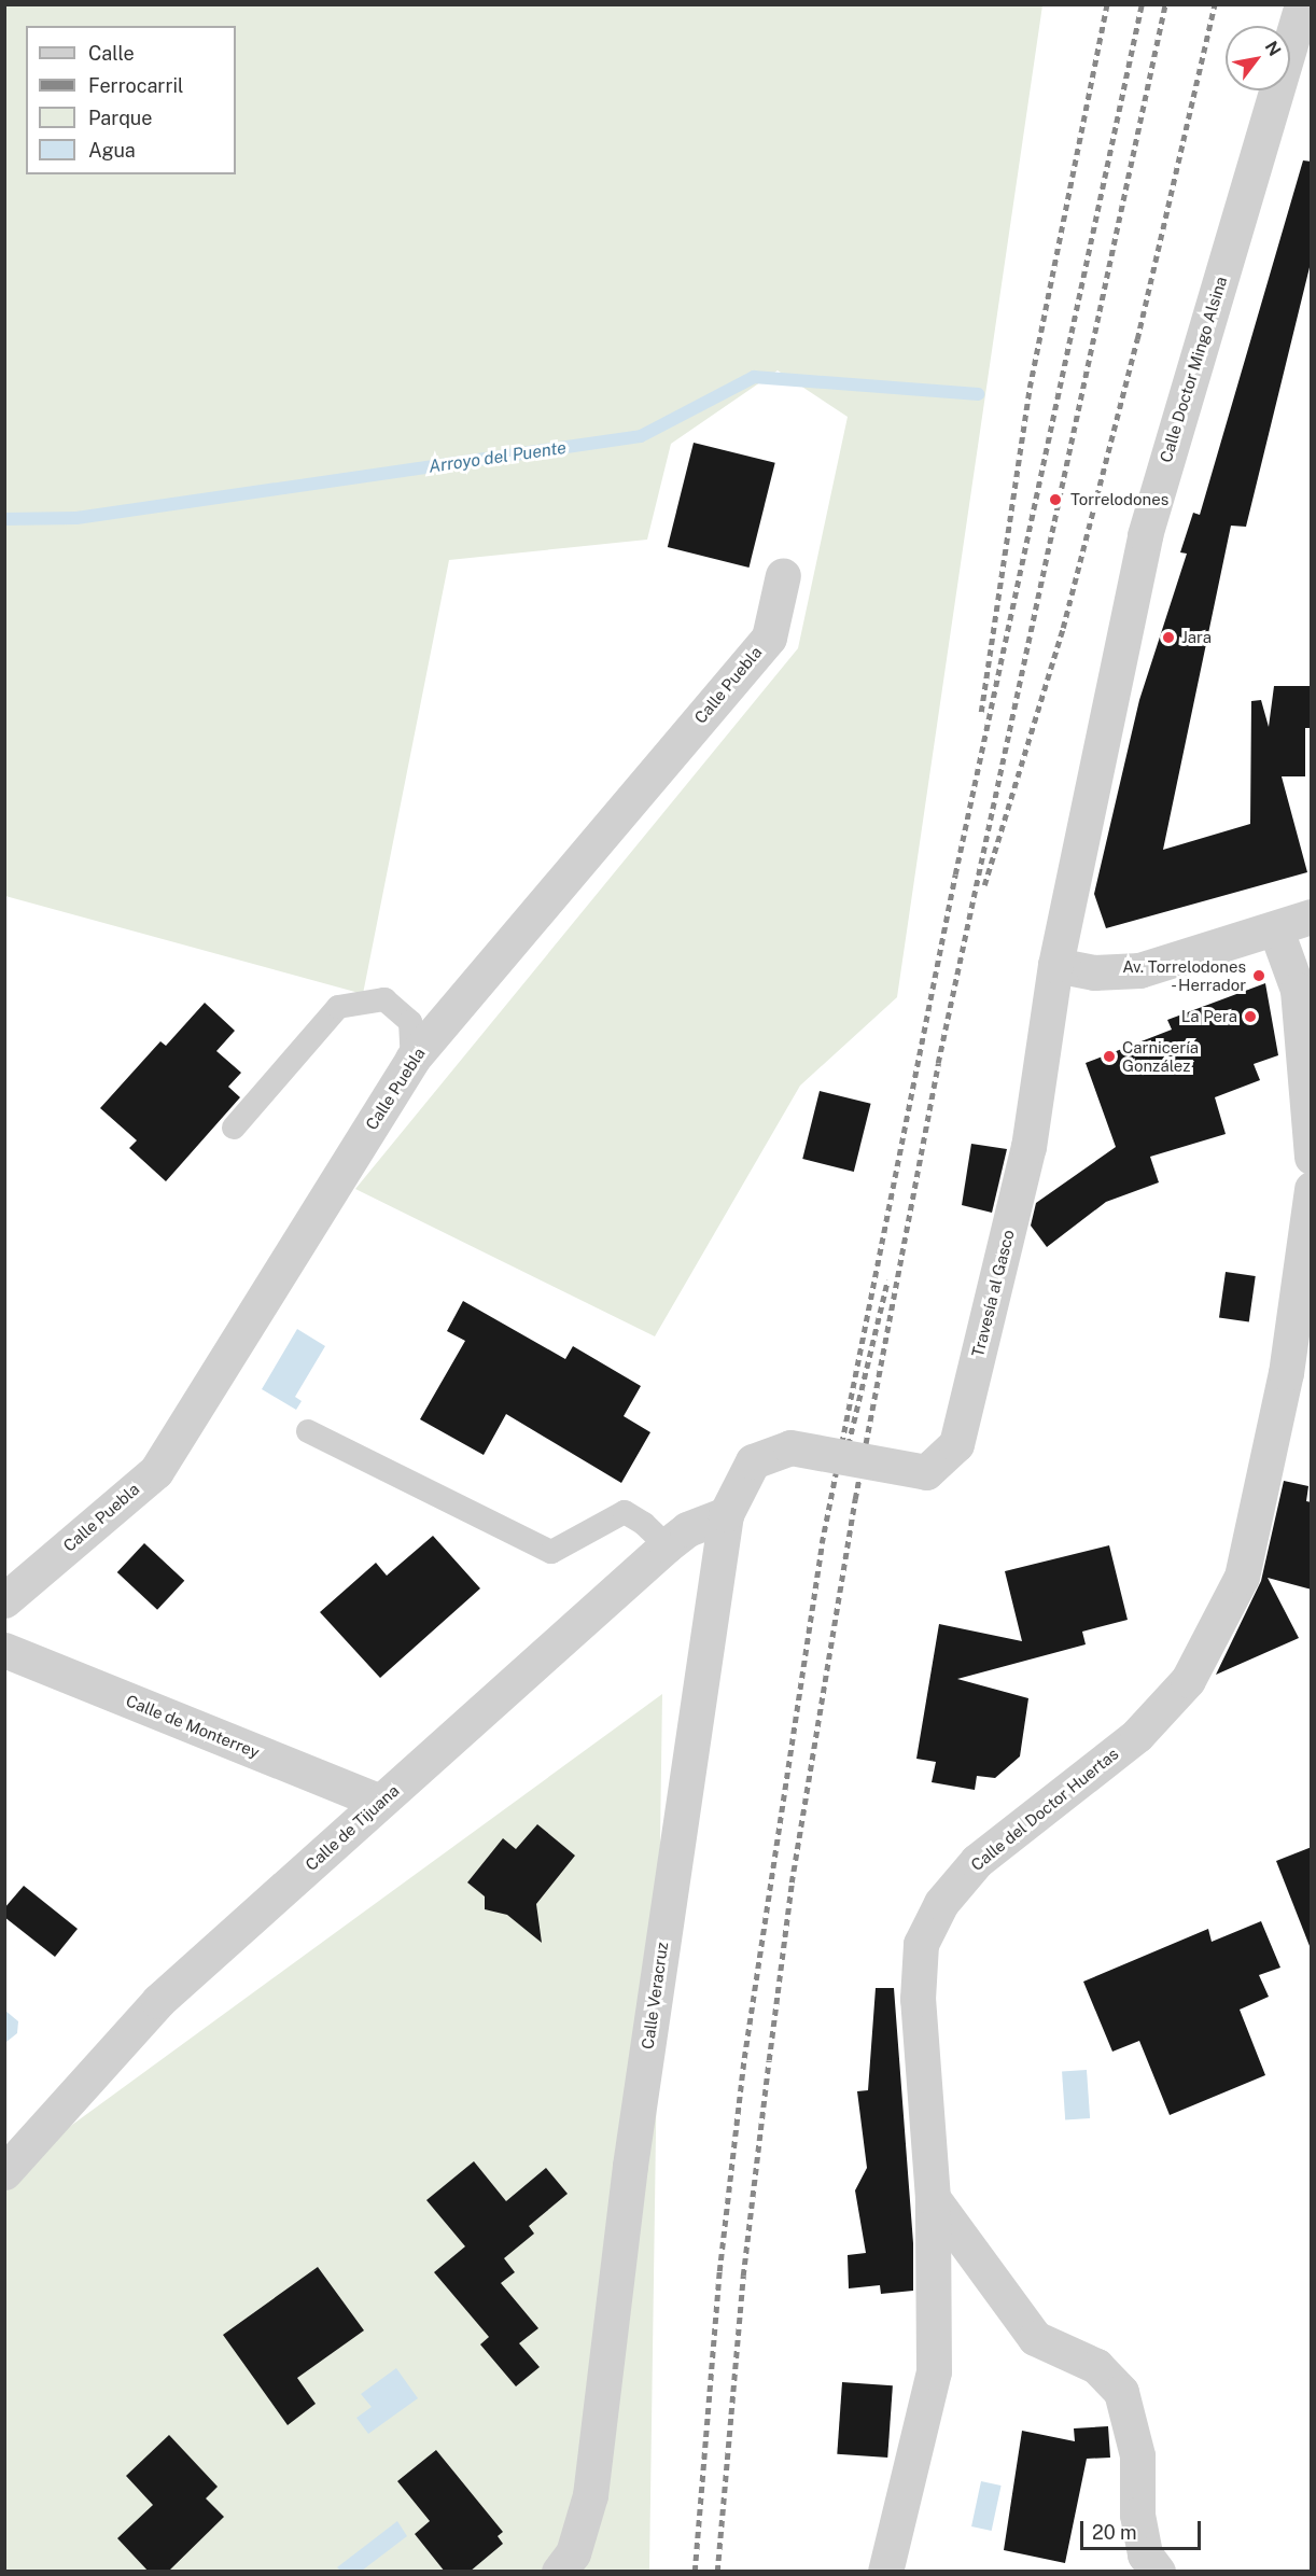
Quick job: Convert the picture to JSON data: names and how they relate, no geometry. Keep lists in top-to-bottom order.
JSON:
{
  "streets": {
    "street": [
      "Calle Doctor Mingo Alsina",
      "Calle Puebla",
      "Travesía al Gasco",
      "Calle de Monterrey",
      "Calle del Doctor Huertas",
      "Calle de Tijuana",
      "Calle Veracruz"
    ]
  },
  "crossings": [
    ["Calle Doctor Mingo Alsina", "Travesía al Gasco"],
    ["Travesía al Gasco", "Calle Veracruz"],
    ["Calle de Monterrey", "Calle de Tijuana"],
    ["Calle de Tijuana", "Calle Veracruz"]
  ],
  "water": ["Arroyo del Puente"],
  "places": [
    "Torrelodones",
    "Jara",
    "Av. Torrelodones - Herrador",
    "La Pera",
    "Carnicería González"
  ],
  "legend": [
    "Calle",
    "Ferrocarril",
    "Parque",
    "Agua"
  ],
  "scale_bar": "20 m",
  "north": "top right"
}
